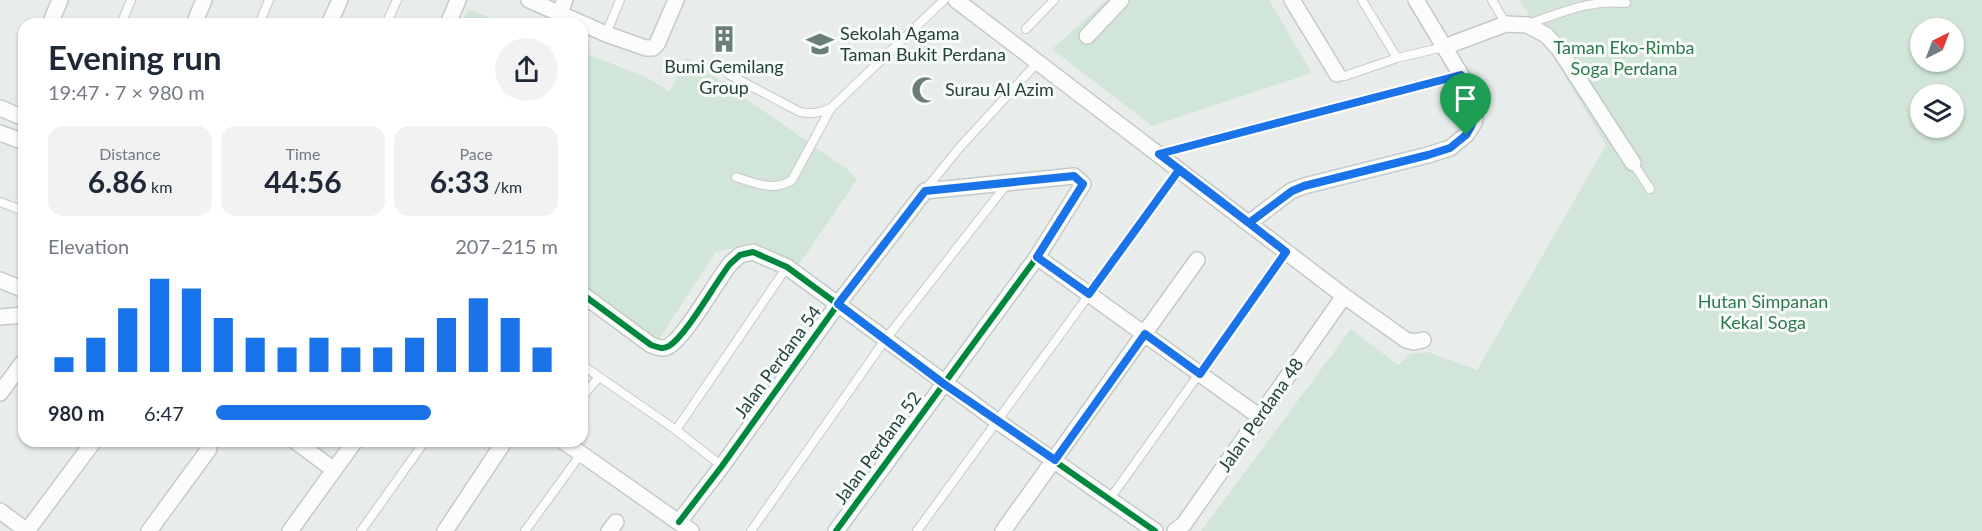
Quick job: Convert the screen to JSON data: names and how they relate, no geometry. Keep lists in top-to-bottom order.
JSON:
{
  "streets": {
    "street": ["Jalan Perdana 54", "Jalan Perdana 48", "Jalan Perdana 52"]
  },
  "parks": ["Taman Eko-Rimba Soga Perdana", "Hutan Simpanan Kekal Soga"],
  "places": {
    "building": ["Bumi Gemilang Group"],
    "school or university": ["Sekolah Agama Taman Bukit Perdana"],
    "mosque": ["Surau Al Azim"]
  },
  "north": "top right",
  "page": {
    "heading": ["Evening run", "19:47 · 7 × 980 m"],
    "stats": [
      ["Distance", "6.86 km"],
      ["Time", "44:56"],
      ["Pace", "6:33 /km"]
    ],
    "chart": ["Elevation", "207–215 m"],
    "list": [
      {
        "name": "980 m",
        "note": "6:47"
      }
    ]
  }
}
